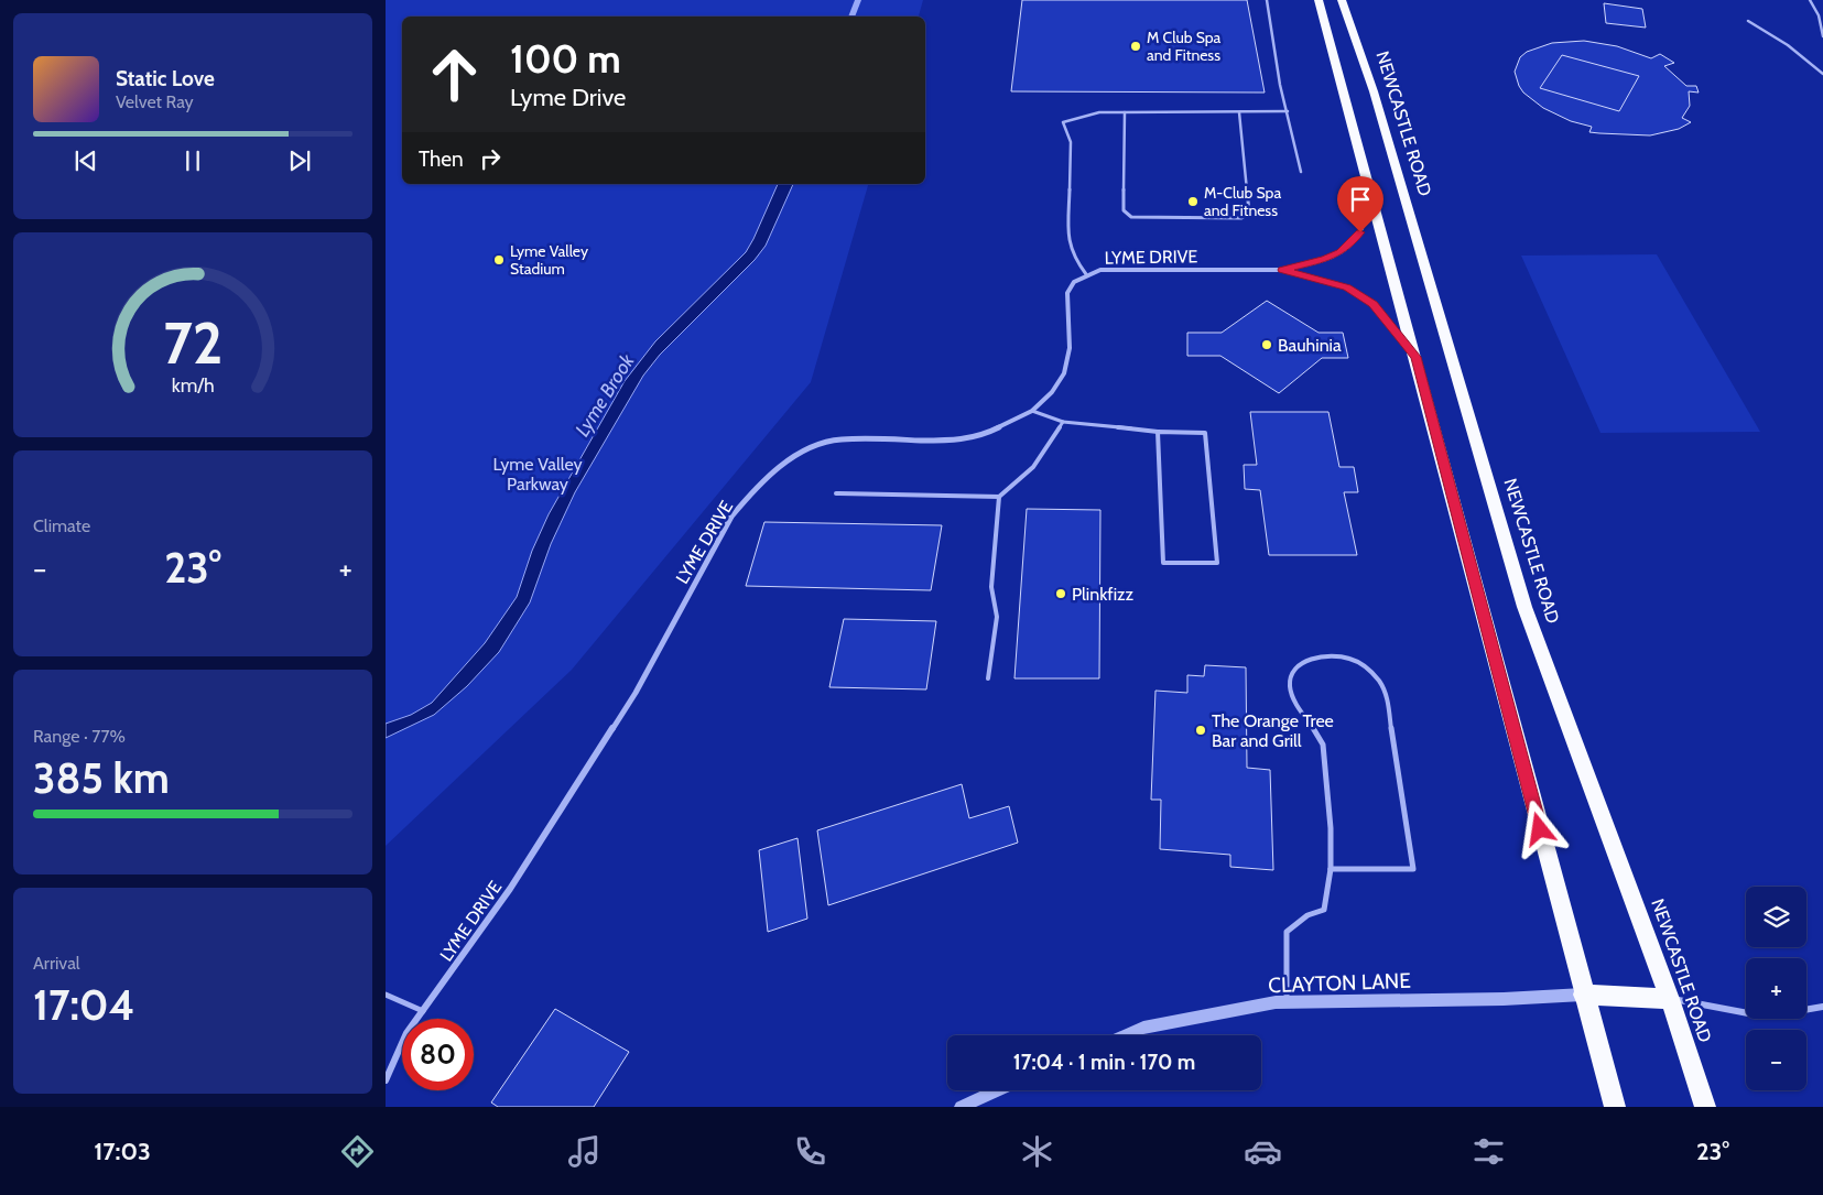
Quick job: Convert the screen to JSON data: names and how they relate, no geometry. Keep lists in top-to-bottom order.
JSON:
{
  "streets": {
    "highway": ["NEWCASTLE ROAD"],
    "street": ["LYME DRIVE", "CLAYTON LANE"]
  },
  "water": ["Lyme Brook"],
  "parks": ["Lyme Valley Parkway"],
  "places": [
    "M Club Spa and Fitness",
    "M-Club Spa and Fitness",
    "Lyme Valley Stadium",
    "Bauhinia",
    "Plinkfizz",
    "The Orange Tree Bar and Grill"
  ],
  "page": {
    "turn": ["100 m", "Lyme Drive"],
    "song": ["Static Love", "Velvet Ray"],
    "then": "Then",
    "tile": [
      "Climate",
      ["Range · 77%", "385 km"],
      ["Arrival", "17:04"]
    ],
    "heat": ["−", "23°", "+"],
    "map_buttons": ["+", "−"],
    "limit": "80",
    "trip": "17:04 · 1 min · 170 m",
    "tabs": ["17:03", "23°"],
    "gauge": ["72", "km/h"]
  }
}
